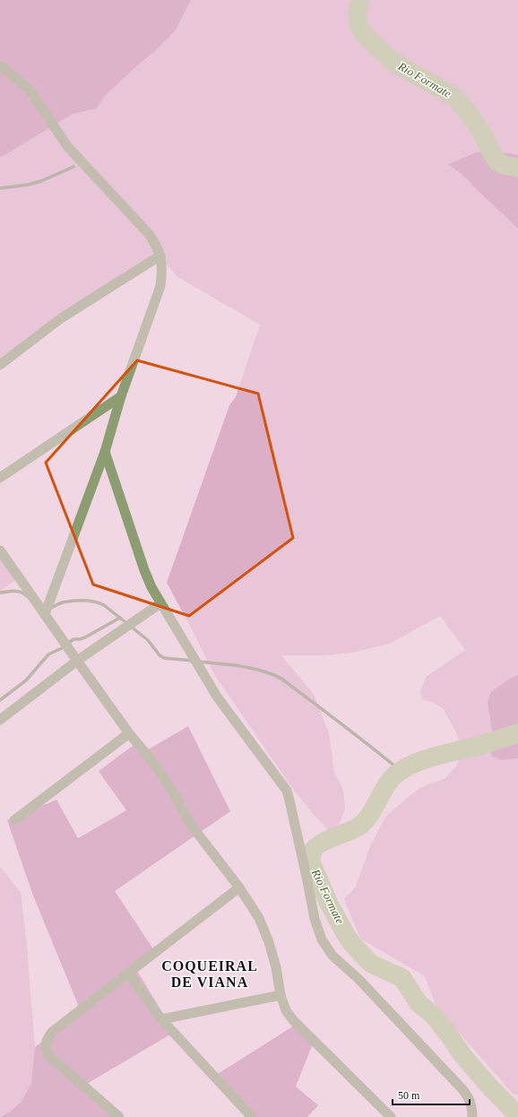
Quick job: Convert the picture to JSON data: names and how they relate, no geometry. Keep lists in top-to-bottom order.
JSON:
{
  "districts": ["COQUEIRAL DE VIANA"],
  "water": ["Rio Formate"],
  "scale_bar": "50 m"
}
